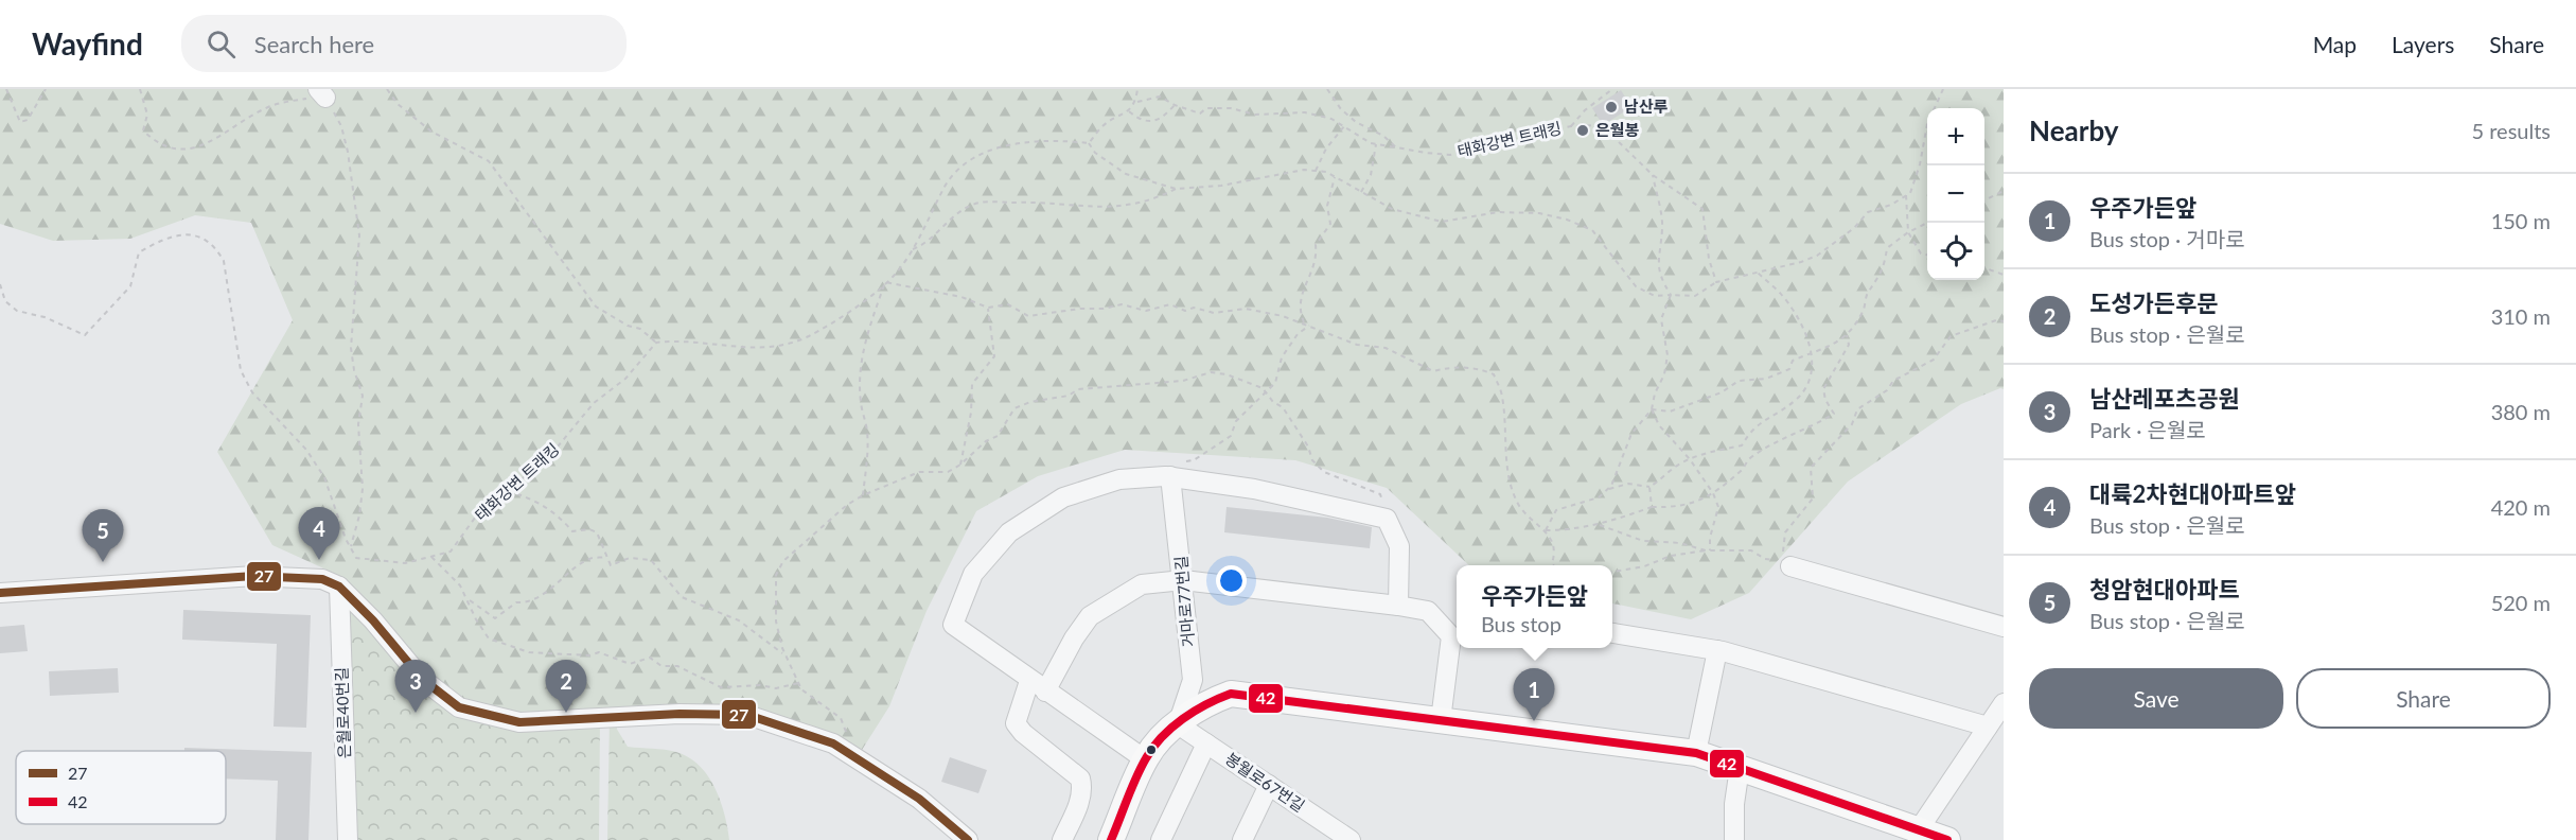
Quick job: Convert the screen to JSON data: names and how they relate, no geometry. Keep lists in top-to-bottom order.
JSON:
{
  "streets": {
    "street": ["거마로77번길", "은월로40번길", "봉월로67번길"],
    "path": ["태화강변 트래킹"]
  },
  "crossings": [
    ["거마로77번길", "봉월로67번길"]
  ],
  "places": ["남산루", "은월봉"],
  "lines": ["transit line 27", "transit line 42"],
  "legend": ["27", "42"],
  "page": {
    "header": "Wayfind",
    "search": "Search here",
    "nav": ["Map", "Layers", "Share"],
    "heading": ["Nearby", "5 results"],
    "map_buttons": ["+", "−"],
    "list": [
      {
        "mark": "1",
        "name": "우주가든앞",
        "note": "Bus stop · 거마로",
        "value": "150 m"
      },
      {
        "mark": "2",
        "name": "도성가든후문",
        "note": "Bus stop · 은월로",
        "value": "310 m"
      },
      {
        "mark": "3",
        "name": "남산레포츠공원",
        "note": "Park · 은월로",
        "value": "380 m"
      },
      {
        "mark": "4",
        "name": "대륙2차현대아파트앞",
        "note": "Bus stop · 은월로",
        "value": "420 m"
      },
      {
        "mark": "5",
        "name": "청암현대아파트",
        "note": "Bus stop · 은월로",
        "value": "520 m"
      }
    ],
    "pins": [
      "4",
      "5",
      "2",
      "3",
      "1"
    ],
    "popup": ["우주가든앞", "Bus stop"],
    "buttons": ["Save", "Share"]
  }
}
